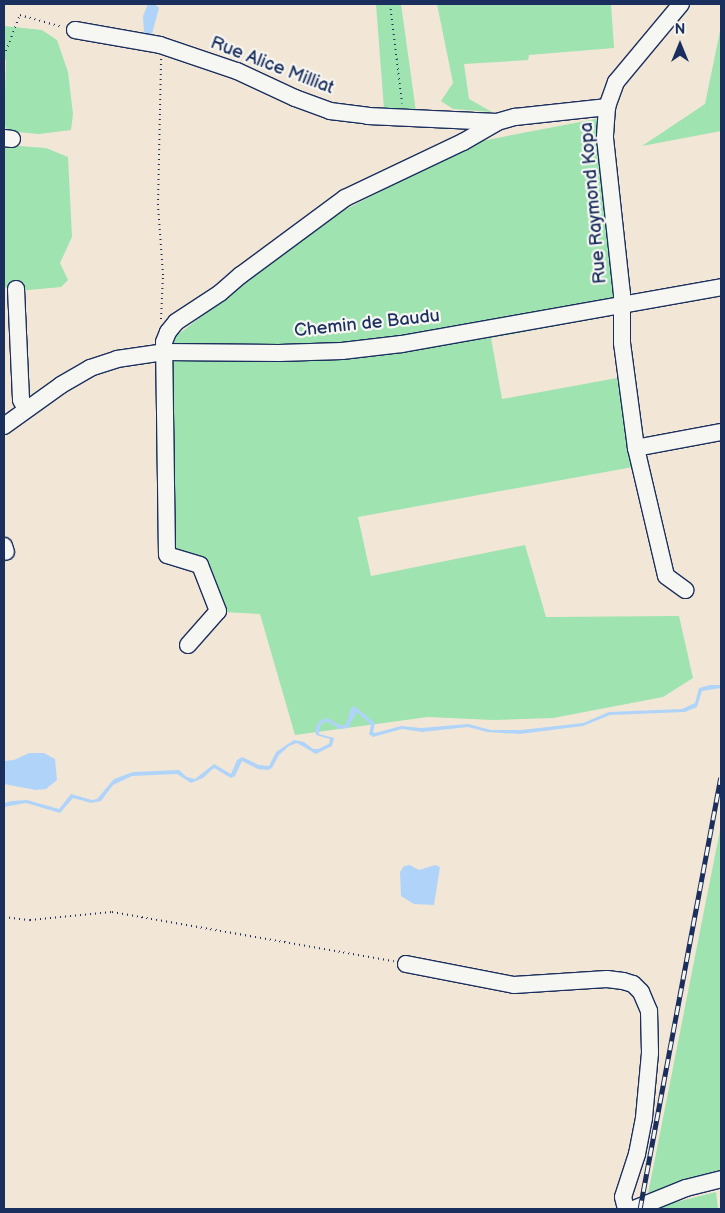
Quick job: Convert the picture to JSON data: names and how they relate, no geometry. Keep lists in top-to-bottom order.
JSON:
{
  "streets": {
    "street": ["Rue Alice Milliat", "Rue Raymond Kopa", "Chemin de Baudu"]
  },
  "crossings": [
    ["Rue Alice Milliat", "Rue Raymond Kopa"],
    ["Rue Raymond Kopa", "Chemin de Baudu"]
  ],
  "north": "top"
}
